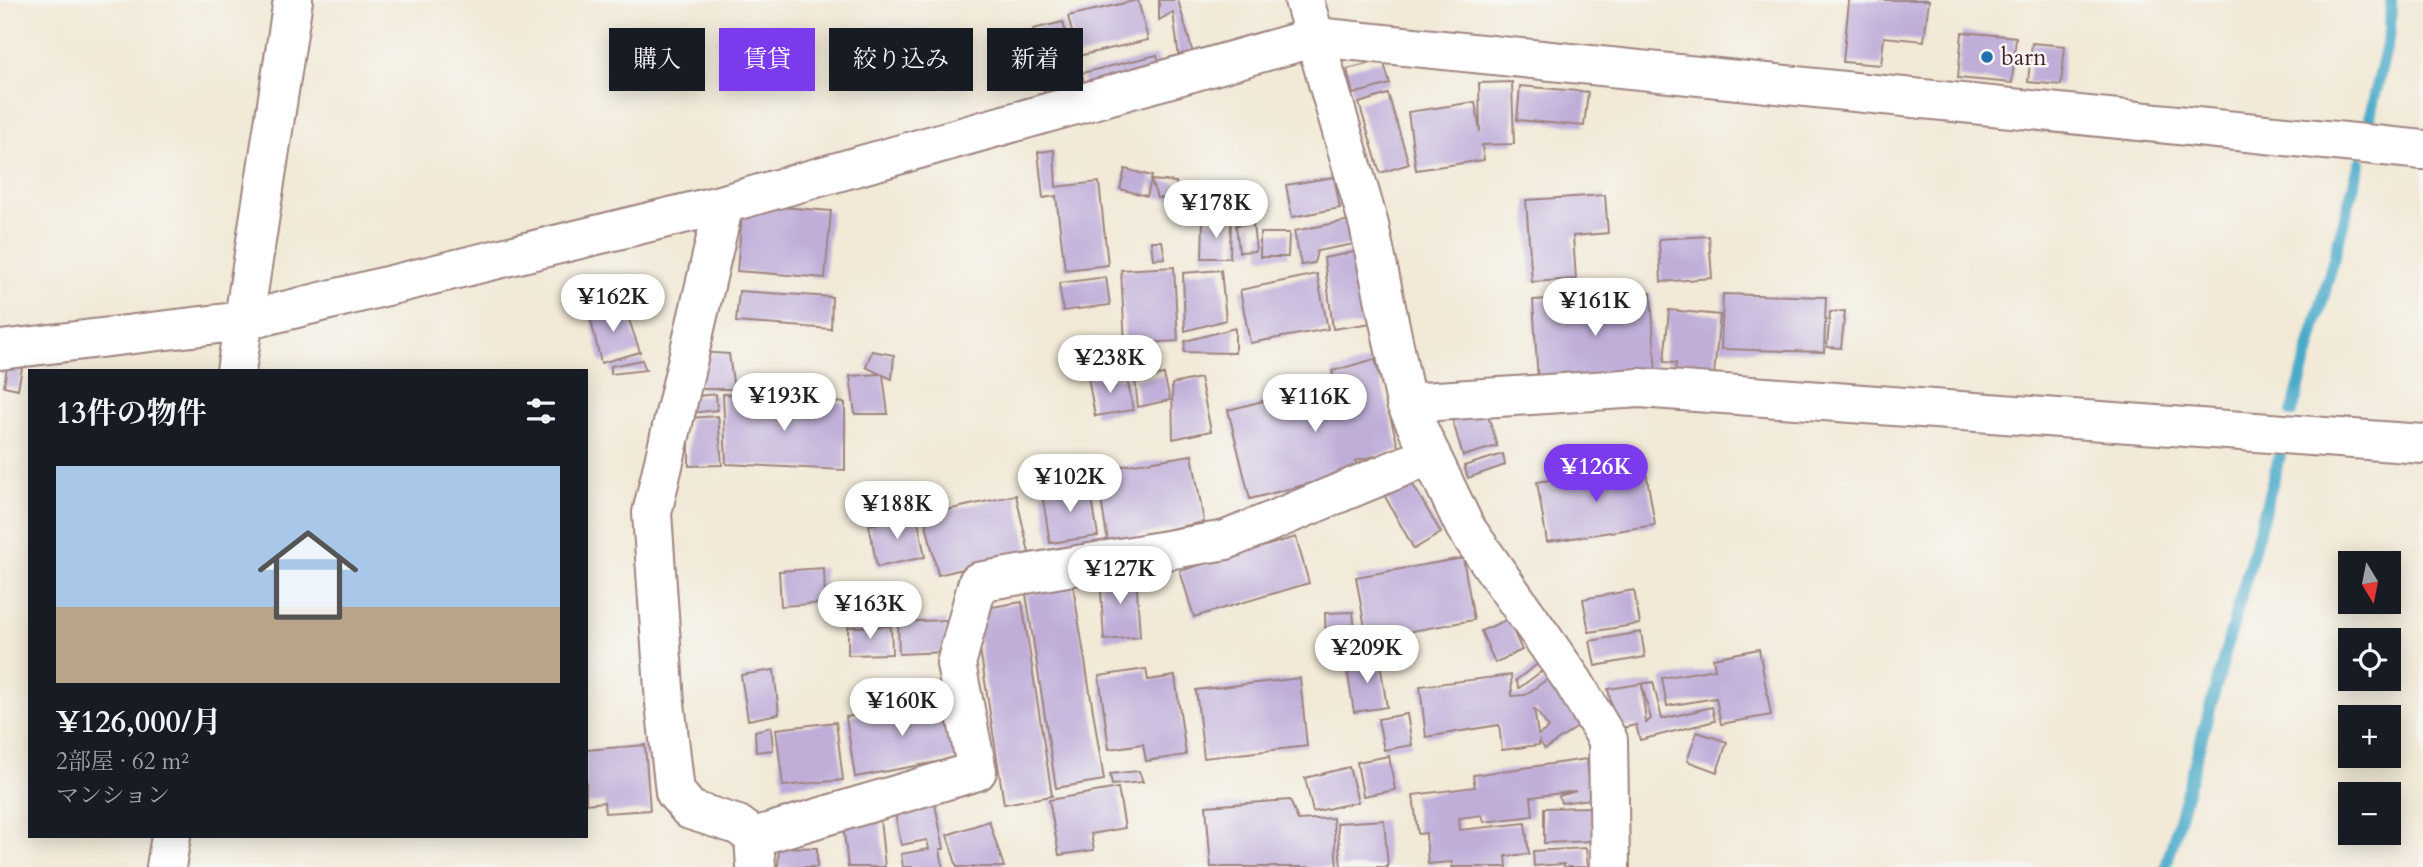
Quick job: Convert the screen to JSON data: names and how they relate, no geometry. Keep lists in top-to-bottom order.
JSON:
{
  "places": ["barn"],
  "north": "bottom",
  "page": {
    "chip": [
      "購入",
      "賃貸",
      "絞り込み",
      "新着"
    ],
    "price": [
      "¥178K",
      "¥162K",
      "¥161K",
      "¥238K",
      "¥193K",
      "¥116K",
      "¥126K",
      "¥102K",
      "¥188K",
      "¥127K",
      "¥163K",
      "¥209K",
      "¥160K"
    ],
    "heading": "13件の物件",
    "list": [
      {
        "name": "¥126,000/月",
        "note": "2部屋 · 62 m² · マンション"
      }
    ],
    "map_buttons": ["+", "−"]
  }
}
